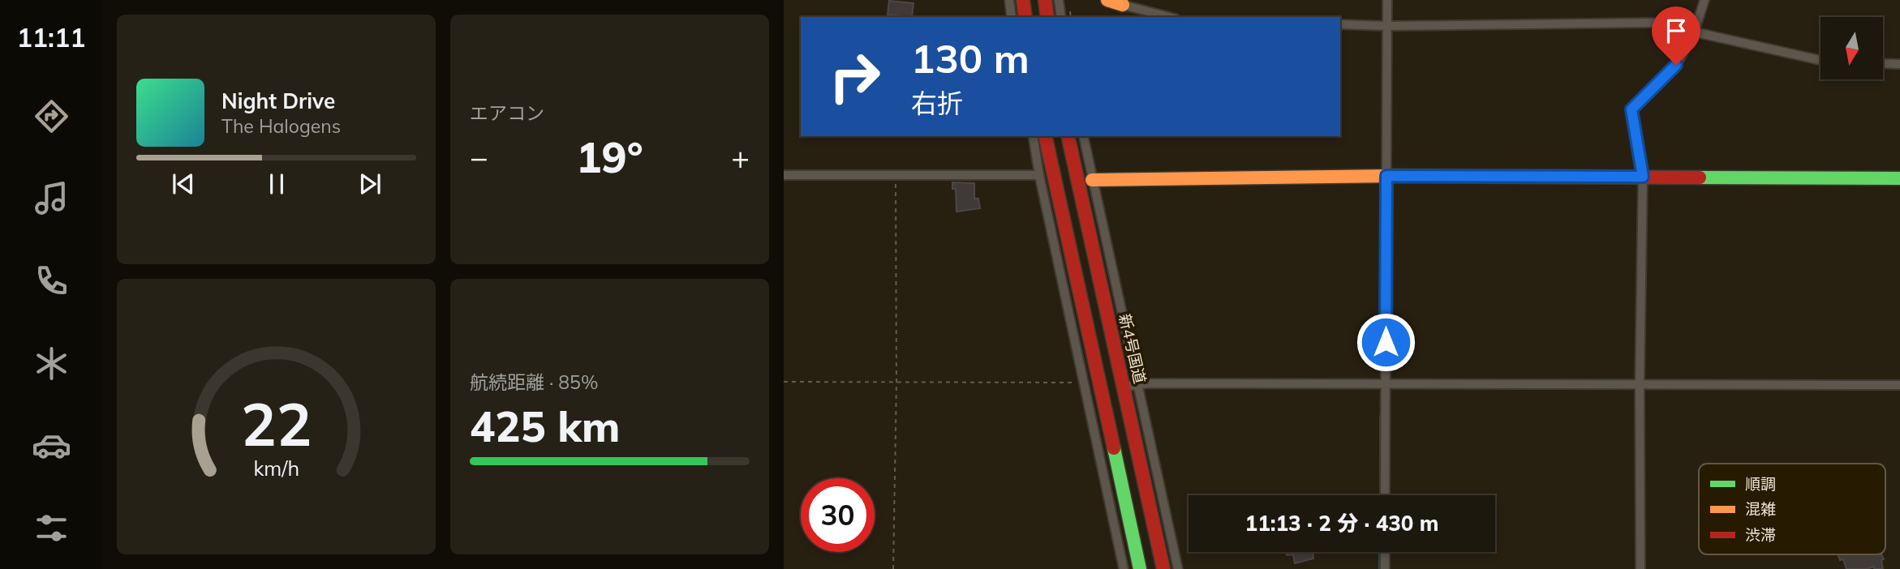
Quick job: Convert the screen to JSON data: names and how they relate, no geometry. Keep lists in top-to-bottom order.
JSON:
{
  "streets": {
    "main road": ["新4号国道"]
  },
  "legend": ["順調", "混雑", "渋滞"],
  "north": "bottom",
  "page": {
    "tabs": "11:11",
    "tile": [
      "エアコン",
      ["航続距離 · 85%", "425 km"]
    ],
    "turn": ["130 m", "右折"],
    "song": ["Night Drive", "The Halogens"],
    "heat": ["−", "19°", "+"],
    "limit": "30",
    "trip": "11:13 · 2 分 · 430 m",
    "gauge": ["22", "km/h"]
  }
}
